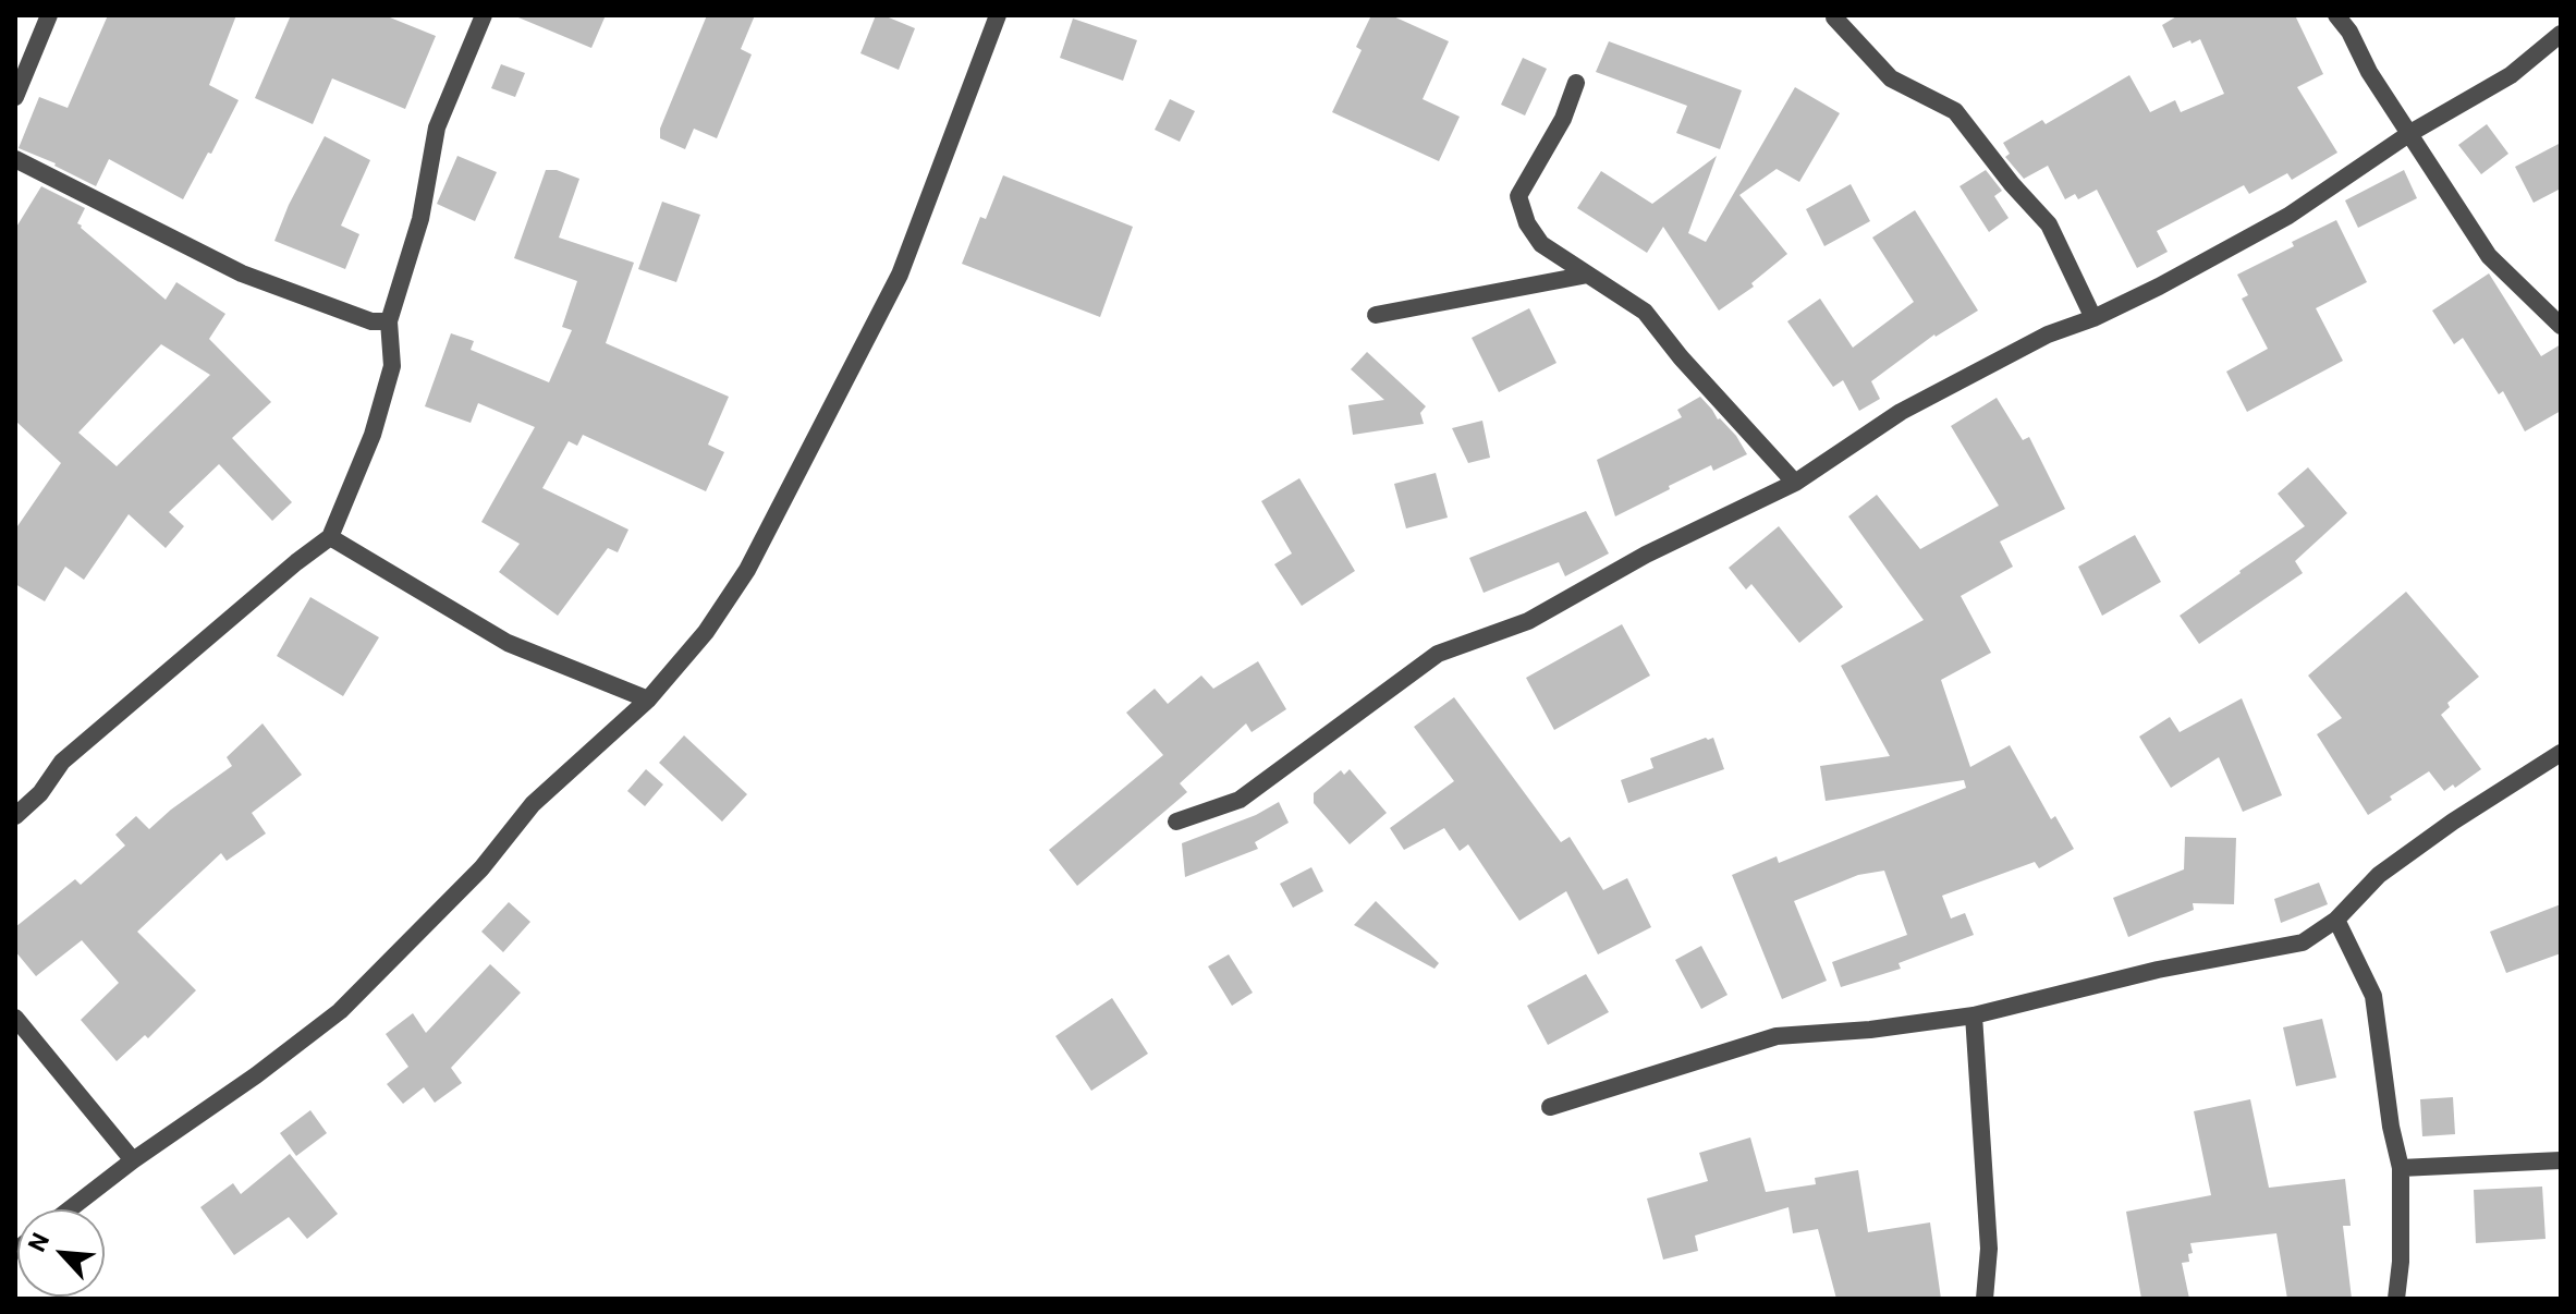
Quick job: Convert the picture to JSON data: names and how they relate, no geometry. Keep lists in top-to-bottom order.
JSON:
{
  "north": "top left"
}
